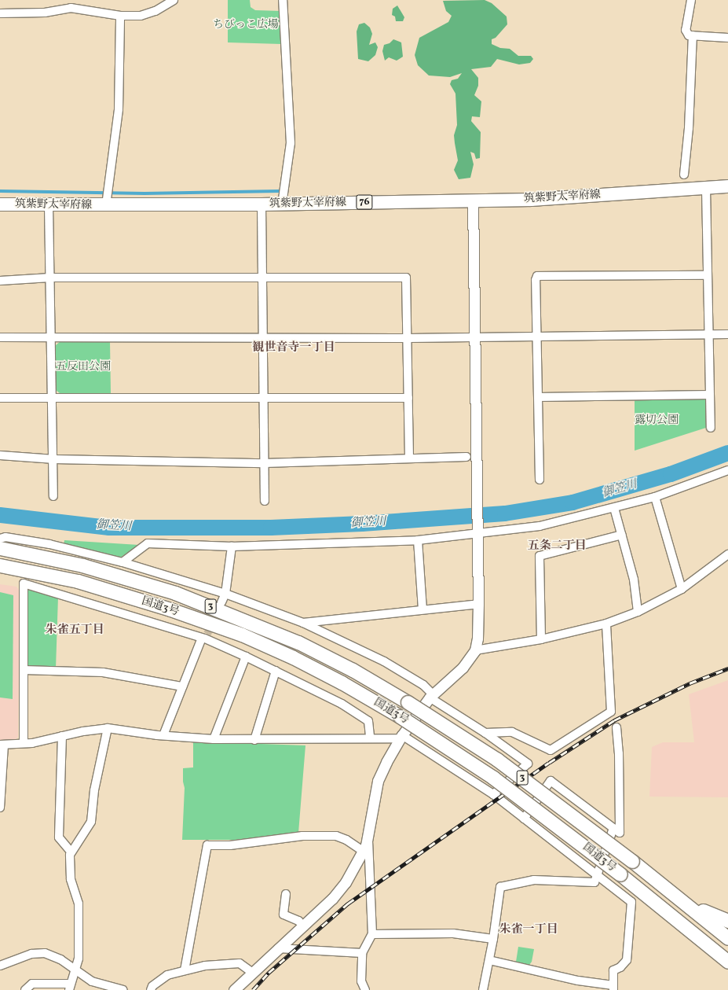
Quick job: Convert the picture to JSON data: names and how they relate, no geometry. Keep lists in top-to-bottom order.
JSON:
{
  "streets": {
    "highway": ["3", "国道3号"],
    "main road": ["筑紫野太宰府線", "76"]
  },
  "districts": [
    "観世音寺一丁目",
    "五条二丁目",
    "朱雀五丁目",
    "朱雀一丁目"
  ],
  "water": ["御笠川"],
  "parks": ["ちびっこ広場", "五反田公園", "露切公園"]
}
